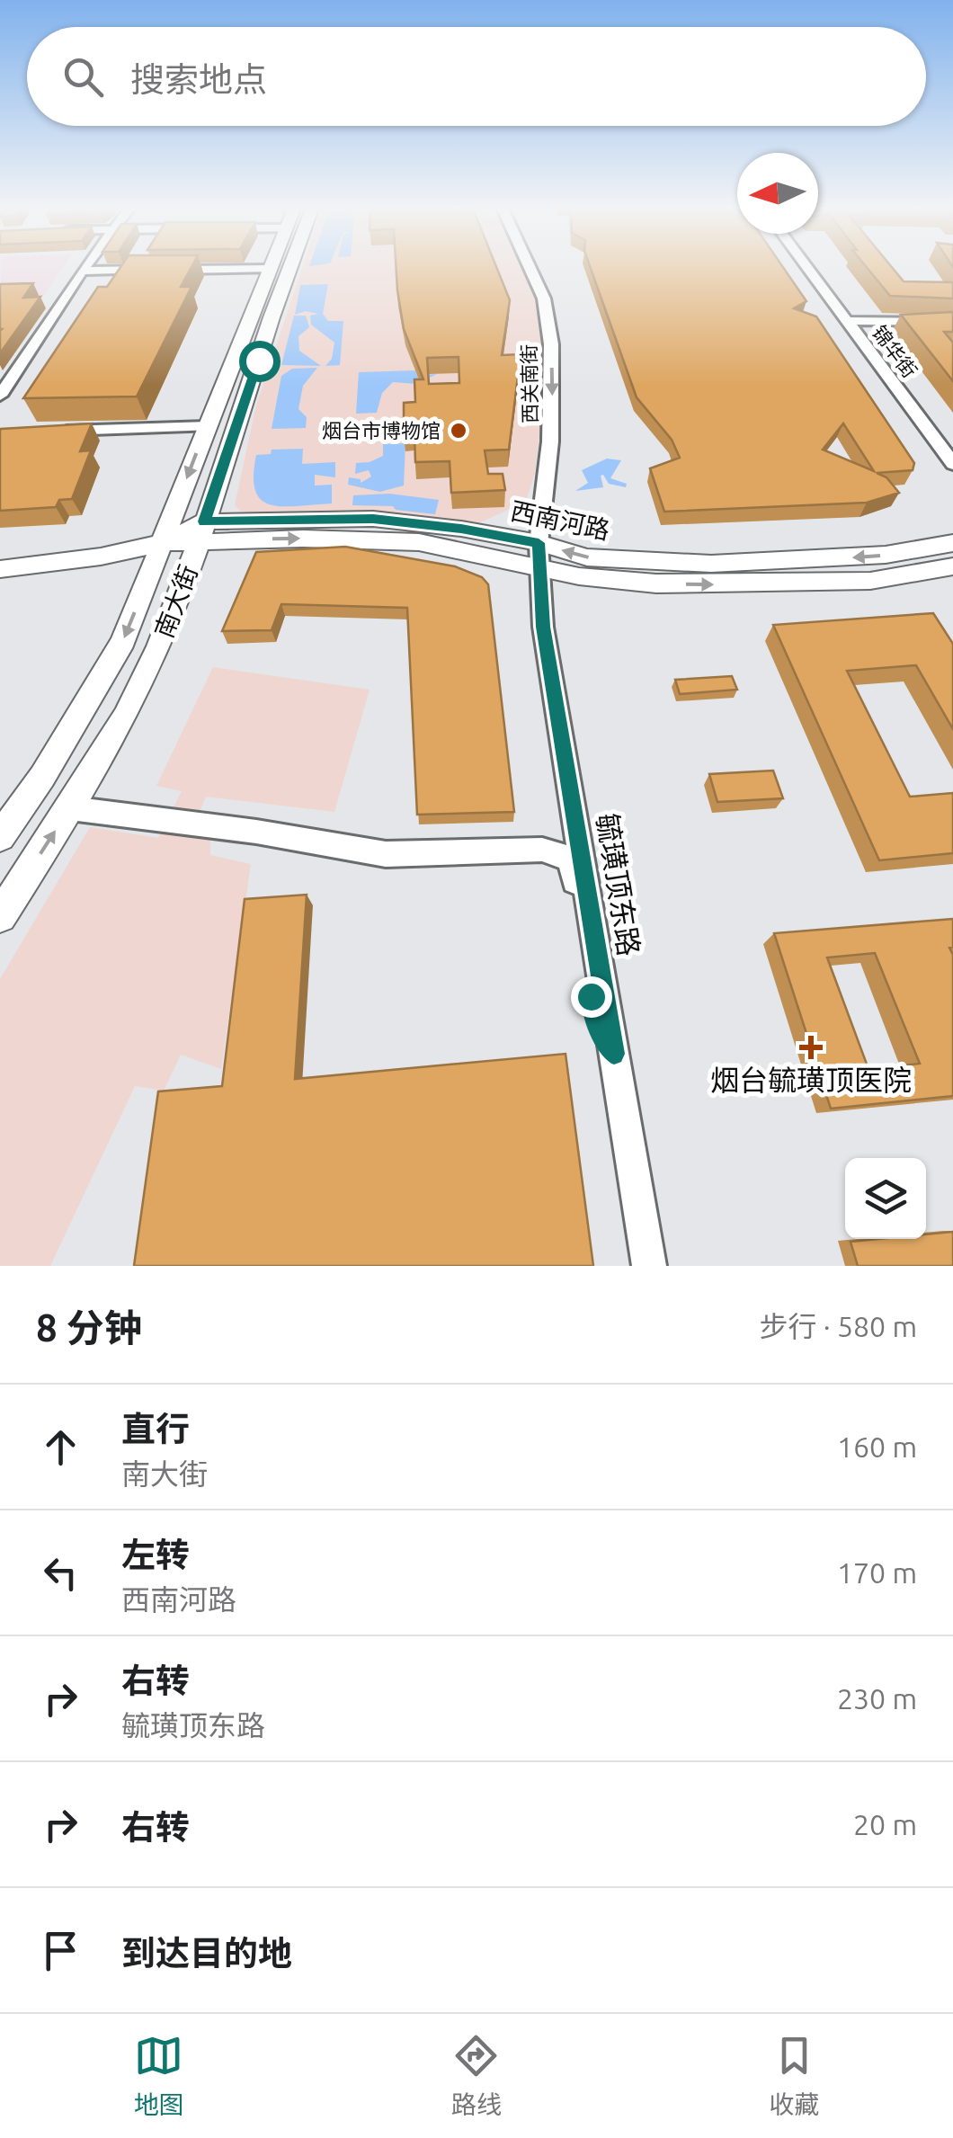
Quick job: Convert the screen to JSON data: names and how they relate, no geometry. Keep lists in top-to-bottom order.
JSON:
{
  "streets": {
    "main road": ["西南河路", "南大街"],
    "street": ["锦华街", "西关南街", "毓璜顶东路"]
  },
  "crossings": [
    ["西关南街", "西南河路"],
    ["西关南街", "毓璜顶东路"],
    ["西南河路", "南大街"],
    ["西南河路", "毓璜顶东路"]
  ],
  "one_way": ["西关南街"],
  "places": {
    "other": ["烟台市博物馆"],
    "health": ["烟台毓璜顶医院"]
  },
  "north": "left",
  "page": {
    "search": "搜索地点",
    "heading": ["8 分钟", "步行 · 580 m"],
    "list": [
      ["直行", "南大街", "160 m"],
      ["左转", "西南河路", "170 m"],
      ["右转", "毓璜顶东路", "230 m"],
      ["右转", "20 m"],
      "到达目的地"
    ],
    "nav": ["地图", "路线", "收藏"]
  }
}
